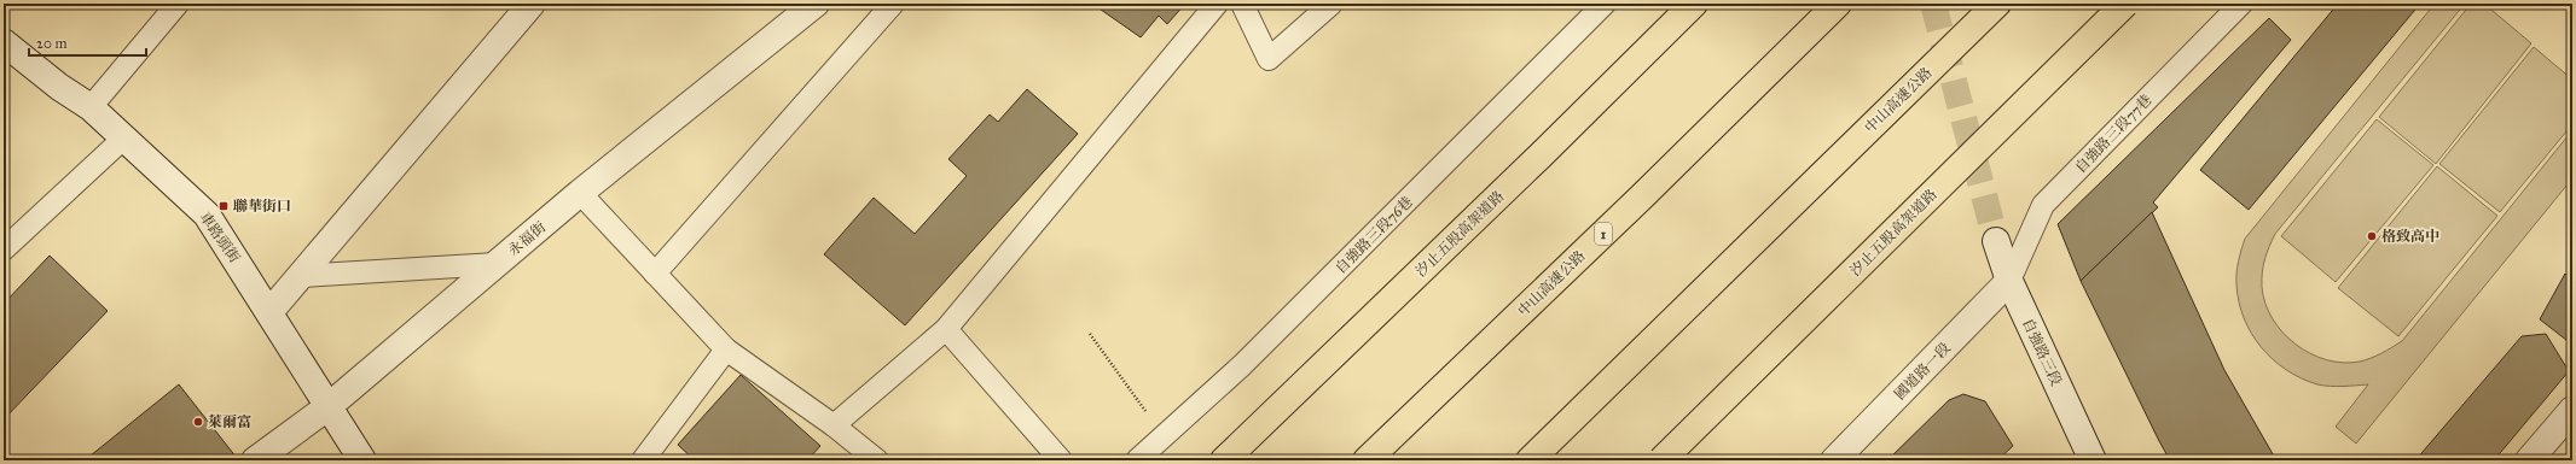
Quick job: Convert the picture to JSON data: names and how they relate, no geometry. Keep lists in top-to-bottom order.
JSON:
{
  "streets": {
    "highway": ["中山高速公路", "汐止五股高架道路", "1"],
    "street": [
      "車路頭街",
      "永福街",
      "自強路三段",
      "國道路一段"
    ],
    "lane": ["自強路三段77巷", "自強路三段76巷"]
  },
  "crossings": [
    ["自強路三段77巷", "自強路三段"],
    ["自強路三段77巷", "國道路一段"],
    ["車路頭街", "永福街"],
    ["自強路三段", "國道路一段"]
  ],
  "places": {
    "transit": ["聯華街口"],
    "other": ["格致高中", "萊爾富"]
  },
  "scale_bar": "20 m"
}
